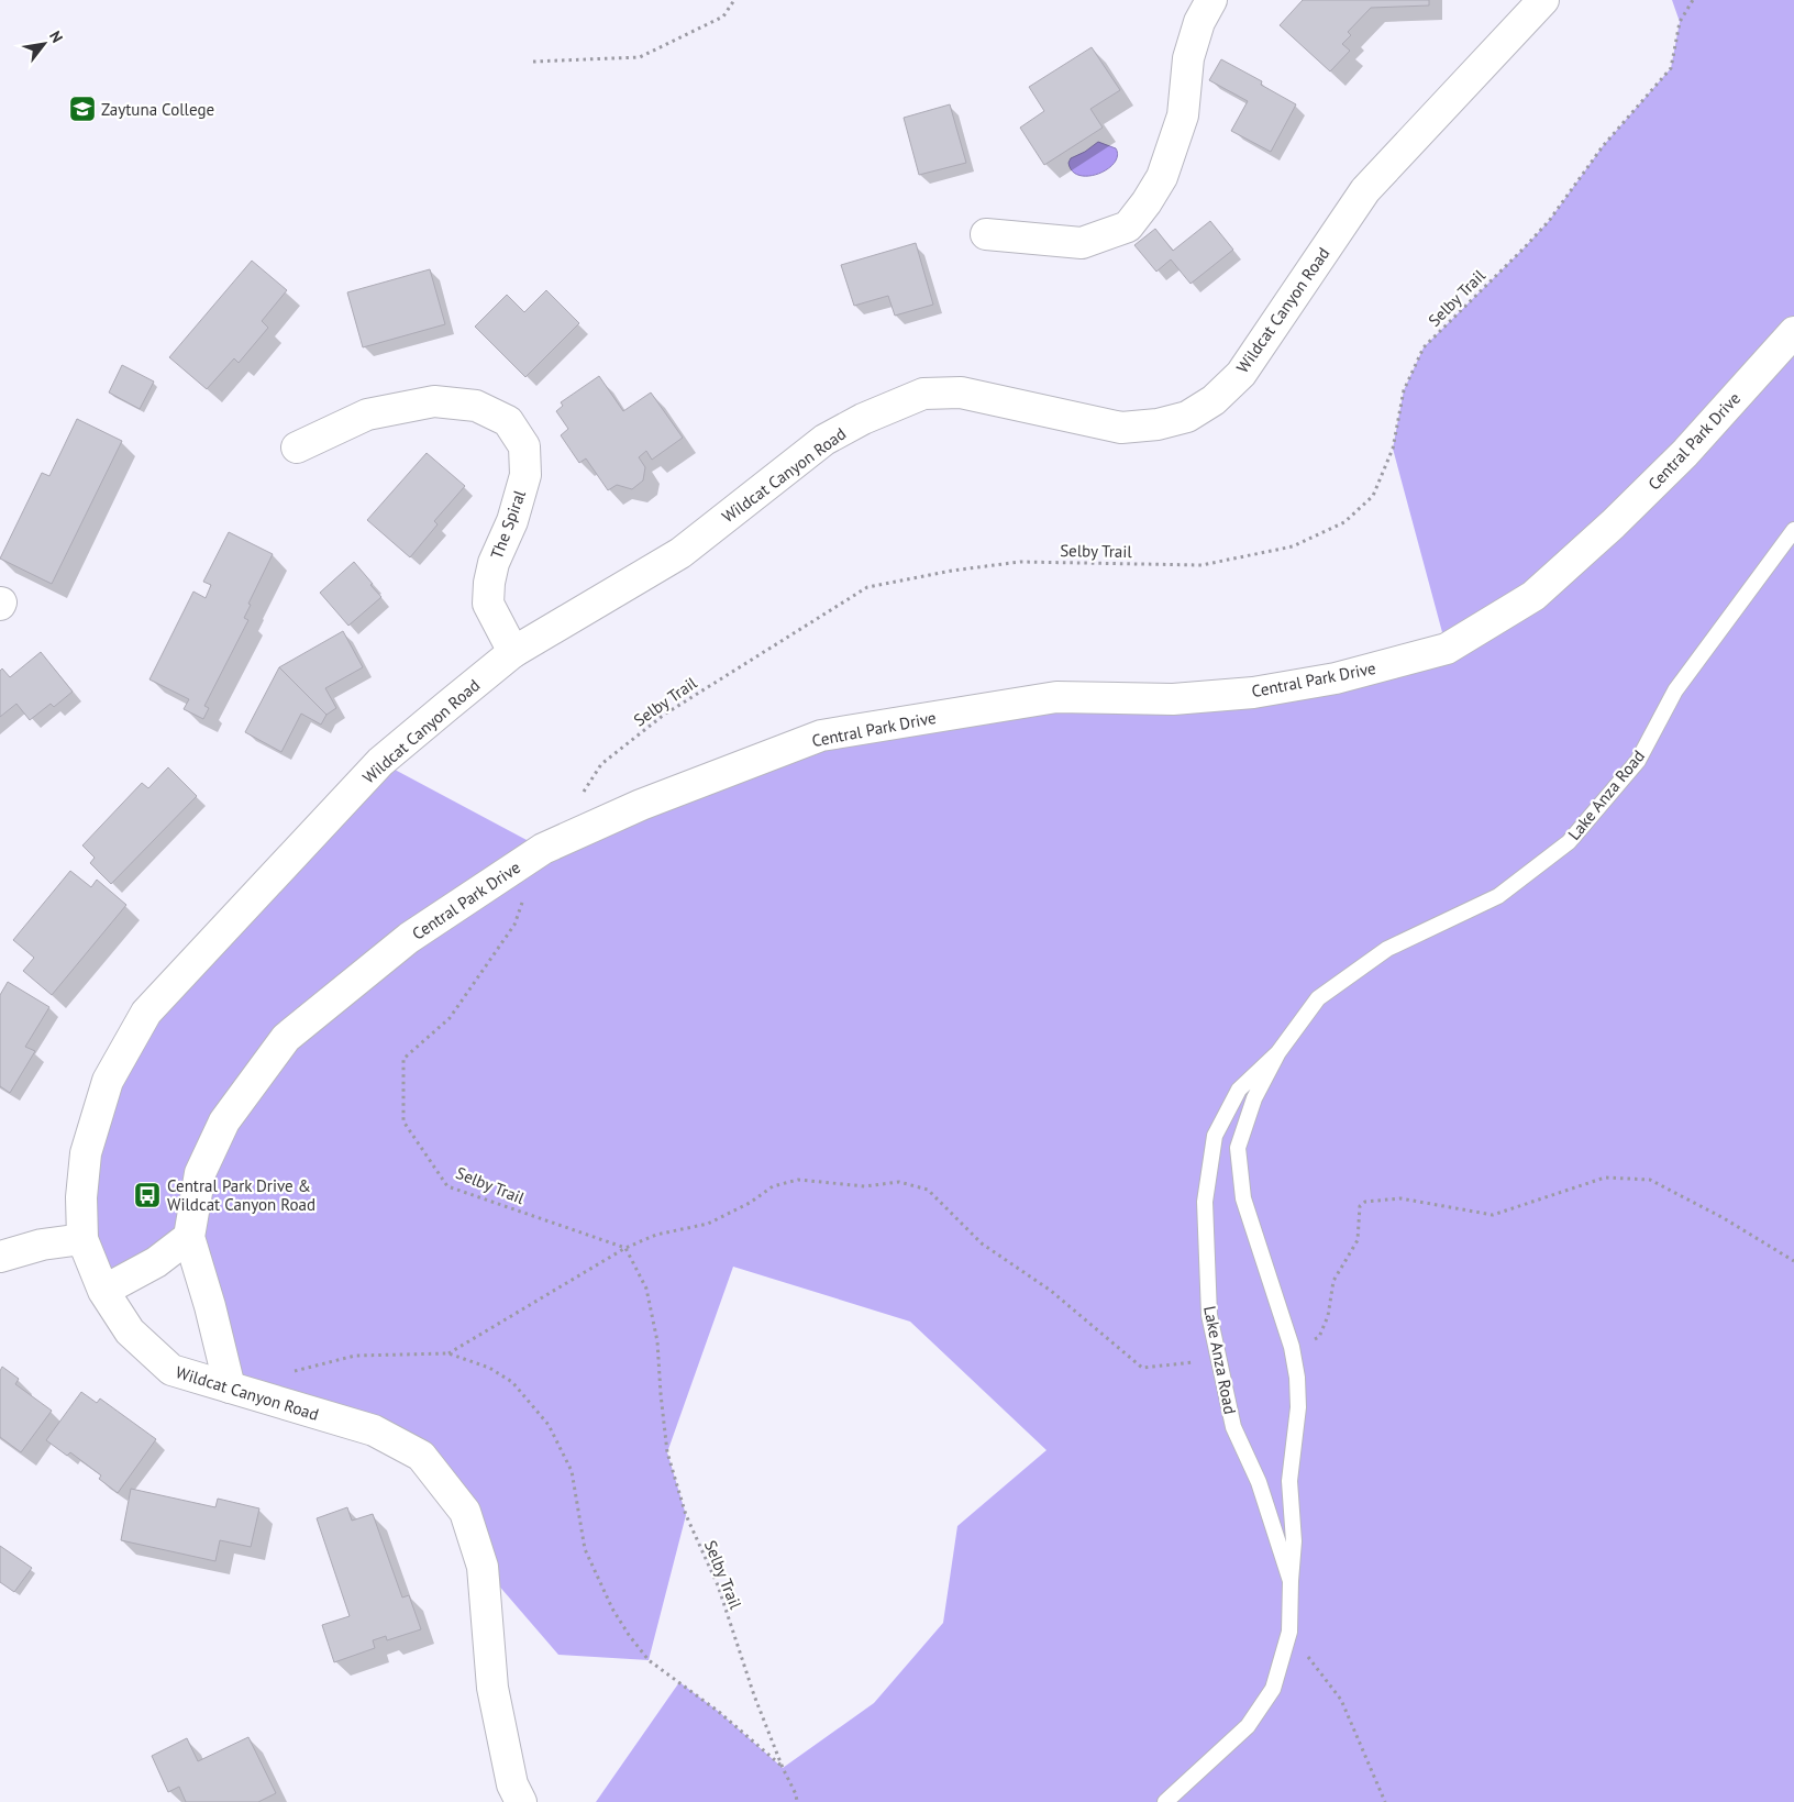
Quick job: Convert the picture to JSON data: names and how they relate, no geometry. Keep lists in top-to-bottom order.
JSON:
{
  "streets": {
    "street": ["Wildcat Canyon Road", "Central Park Drive", "The Spiral"],
    "lane": ["Lake Anza Road"],
    "path": ["Selby Trail"]
  },
  "crossings": [
    ["Wildcat Canyon Road", "Central Park Drive"],
    ["Wildcat Canyon Road", "The Spiral"]
  ],
  "places": {
    "school or university": ["Zaytuna College"],
    "bus stop": ["Central Park Drive & Wildcat Canyon Road"]
  },
  "north": "top right"
}
